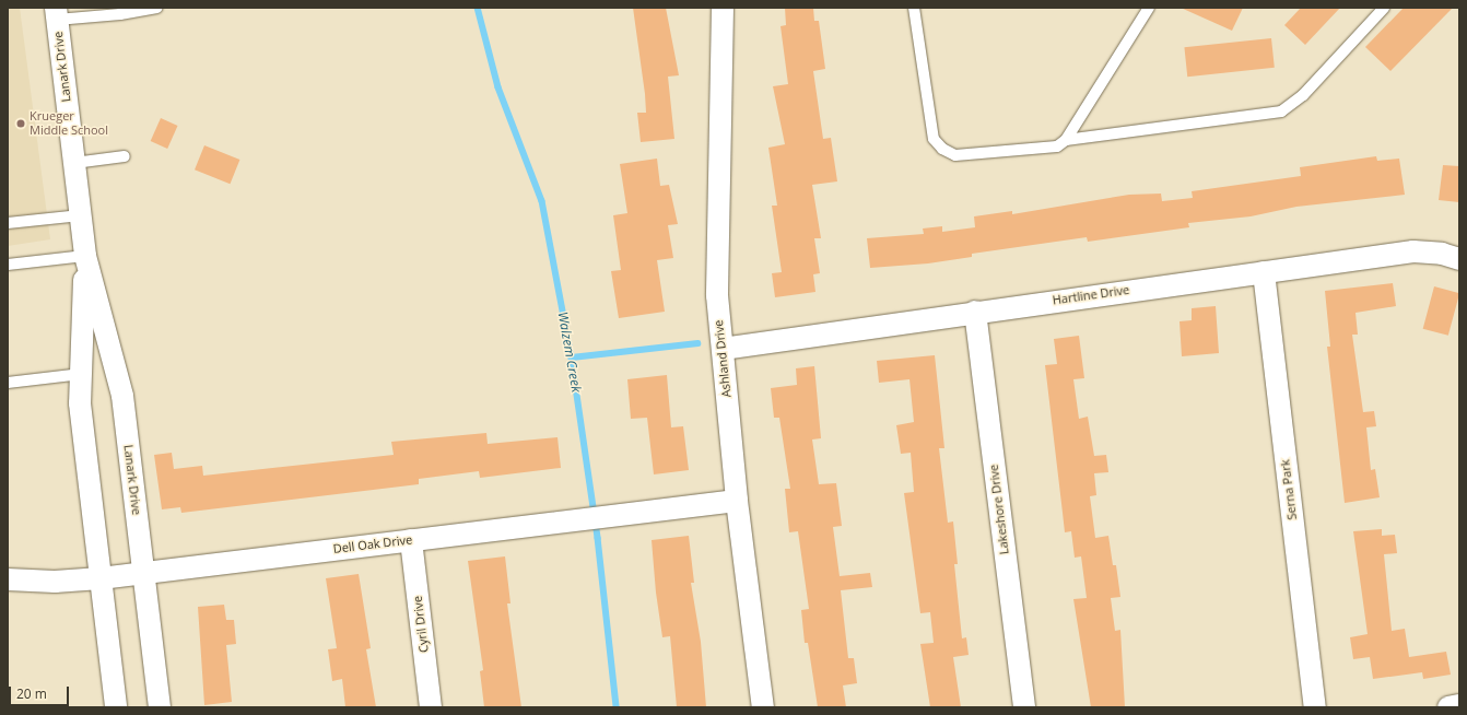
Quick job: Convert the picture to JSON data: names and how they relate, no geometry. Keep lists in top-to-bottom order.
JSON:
{
  "streets": {
    "street": [
      "Lanark Drive",
      "Hartline Drive",
      "Ashland Drive",
      "Serna Park",
      "Lakeshore Drive",
      "Dell Oak Drive",
      "Cyril Drive"
    ]
  },
  "crossings": [
    ["Lanark Drive", "Dell Oak Drive"],
    ["Hartline Drive", "Ashland Drive"],
    ["Hartline Drive", "Serna Park"],
    ["Hartline Drive", "Lakeshore Drive"],
    ["Ashland Drive", "Dell Oak Drive"],
    ["Dell Oak Drive", "Cyril Drive"]
  ],
  "water": ["Walzem Creek"],
  "places": ["Krueger Middle School"],
  "scale_bar": "20 m"
}
